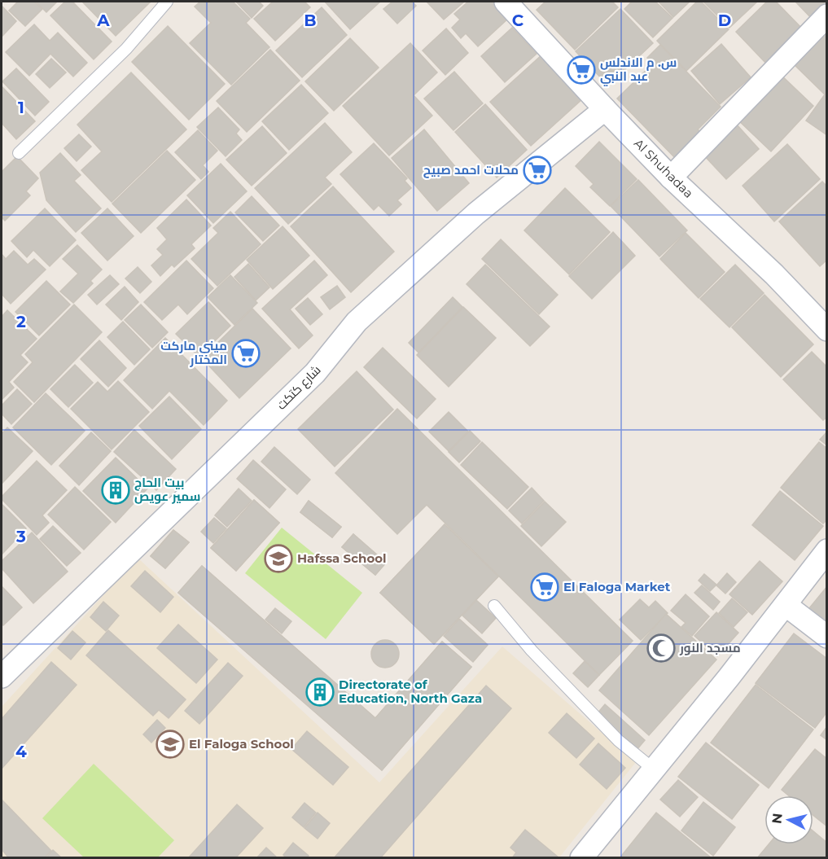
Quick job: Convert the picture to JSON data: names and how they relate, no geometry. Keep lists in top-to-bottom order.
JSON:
{
  "streets": {
    "street": ["Al Shuhadaa", "شارع كتكت"]
  },
  "crossings": [
    ["Al Shuhadaa", "شارع كتكت"]
  ],
  "places": {
    "supermarket": [
      "س. م الاندلس عبد النبي",
      "محلات احمد صبيح",
      "ميني ماركت المختار",
      "El Faloga Market"
    ],
    "building": ["بيت الحاج سمير عويص", "Directorate of Education, North Gaza"],
    "school or university": ["Hafssa School", "El Faloga School"],
    "mosque": ["مسجد النور"]
  },
  "north": "left",
  "grid": {
    "columns": [
      "A",
      "B",
      "C",
      "D"
    ],
    "rows": [
      "1",
      "2",
      "3",
      "4"
    ]
  }
}
